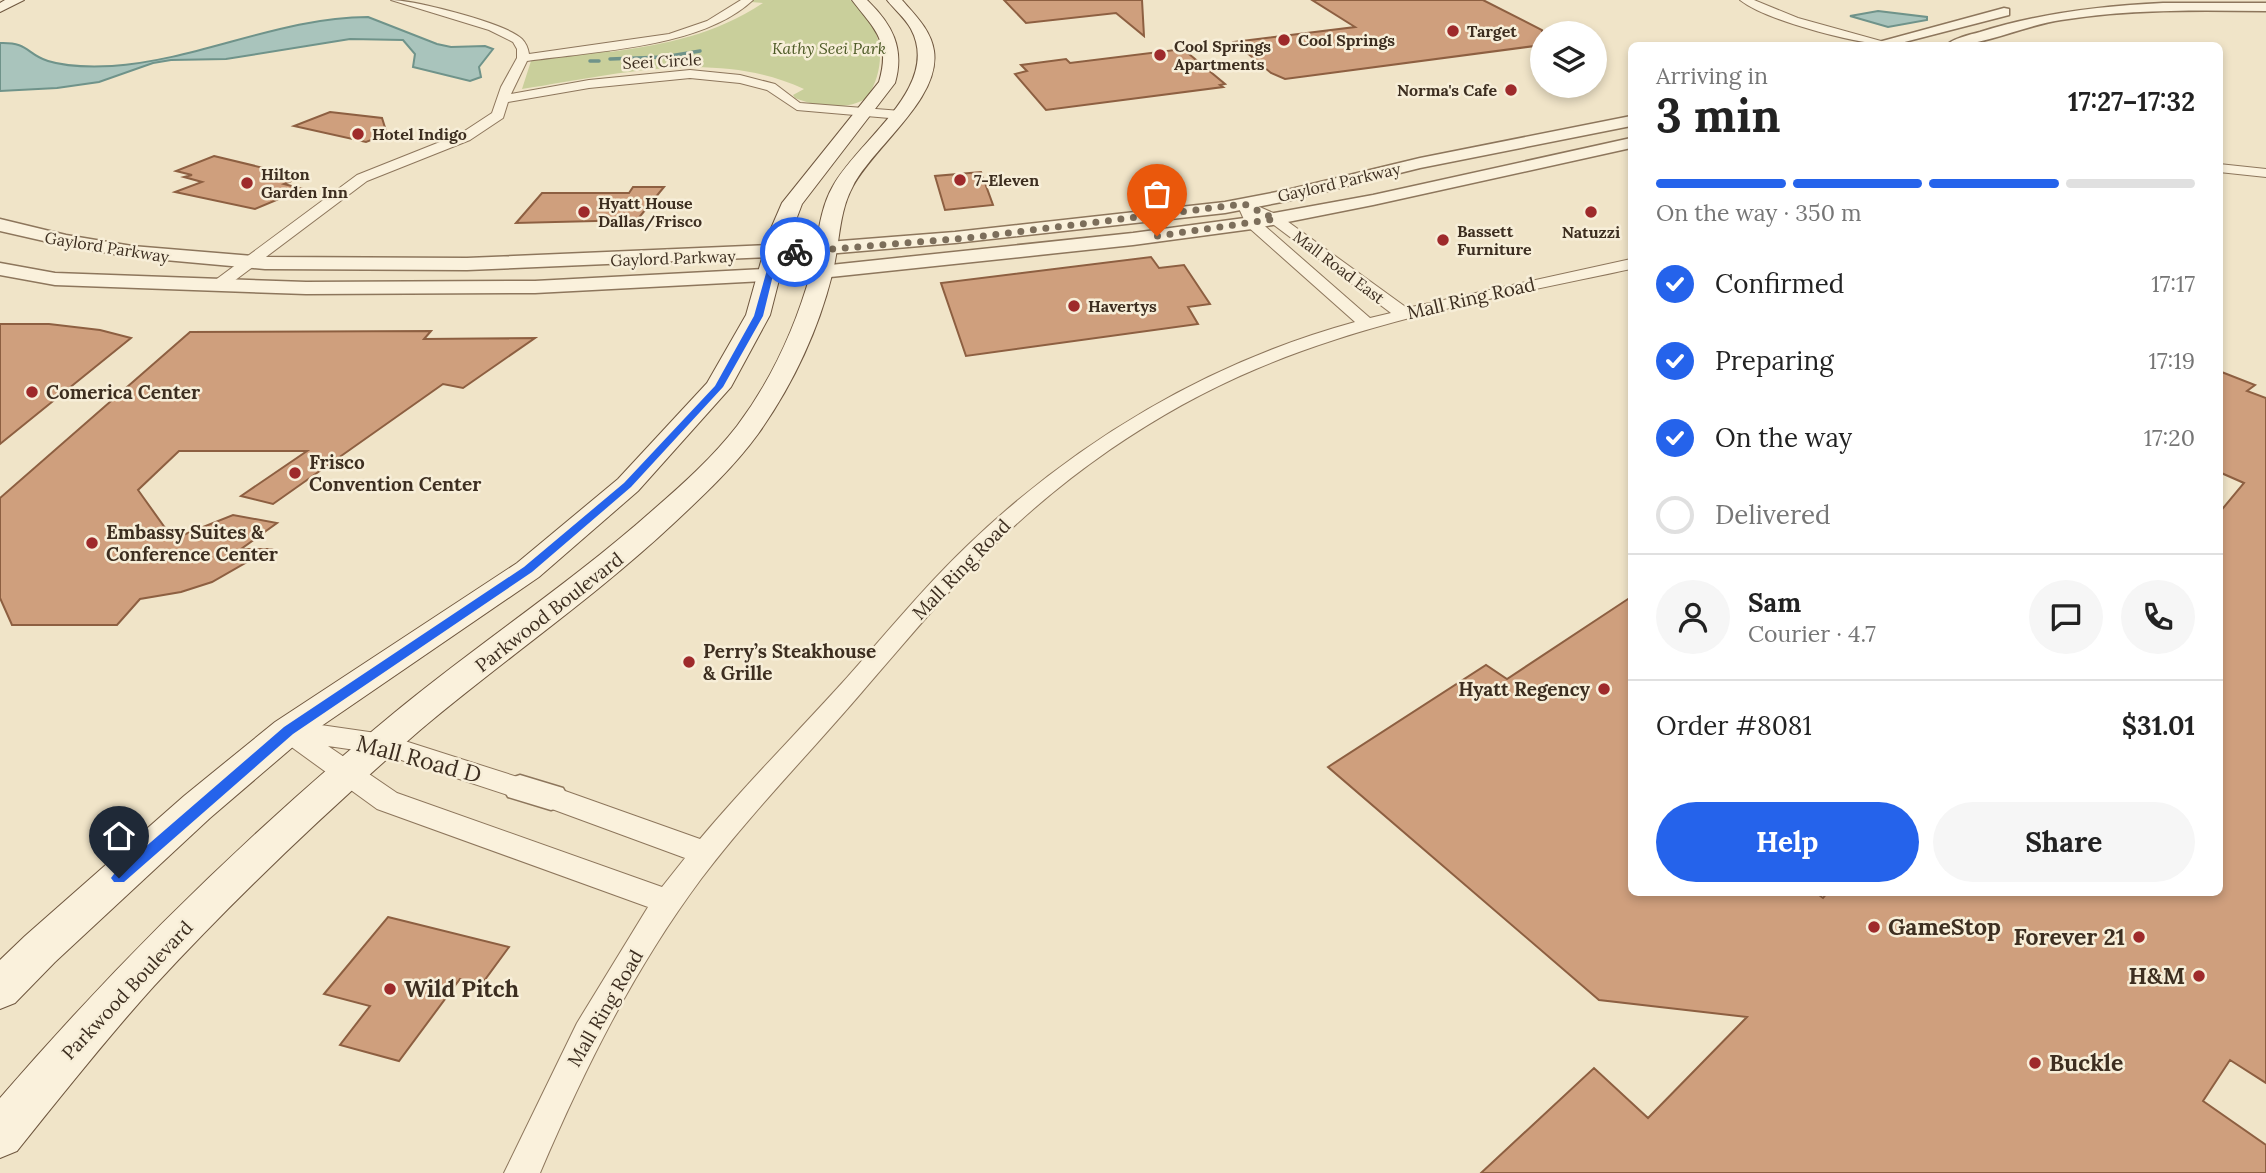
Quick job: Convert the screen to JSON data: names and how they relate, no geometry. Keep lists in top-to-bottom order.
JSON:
{
  "streets": {
    "main road": ["Parkwood Boulevard"],
    "street": [
      "Seei Circle",
      "Gaylord Parkway",
      "Mall Road East",
      "Mall Ring Road",
      "Mall Road D"
    ]
  },
  "crossings": [
    ["Seei Circle", "Parkwood Boulevard"],
    ["Gaylord Parkway", "Mall Road East"],
    ["Gaylord Parkway", "Parkwood Boulevard"],
    ["Mall Road East", "Mall Ring Road"],
    ["Mall Ring Road", "Mall Road D"],
    ["Parkwood Boulevard", "Mall Road D"]
  ],
  "parks": ["Kathy Seei Park"],
  "places": [
    "Target",
    "Cool Springs",
    "Cool Springs Apartments",
    "Norma's Cafe",
    "Hotel Indigo",
    "7-Eleven",
    "Hilton Garden Inn",
    "Hyatt House Dallas/Frisco",
    "Natuzzi",
    "Bassett Furniture",
    "Havertys",
    "Comerica Center",
    "Frisco Convention Center",
    "Embassy Suites & Conference Center",
    "Perry’s Steakhouse & Grille",
    "Hyatt Regency",
    "GameStop",
    "Forever 21",
    "H&M",
    "Wild Pitch",
    "Buckle"
  ],
  "page": {
    "heading": ["3 min", "Arriving in", "17:27–17:32"],
    "panel": [
      "Sam",
      "Courier · 4.7",
      "Order #8081",
      "$31.01"
    ],
    "bar": "On the way · 350 m",
    "list": [
      ["Confirmed", "17:17"],
      ["Preparing", "17:19"],
      ["On the way", "17:20"],
      "Delivered"
    ],
    "buttons": ["Help", "Share"]
  }
}
